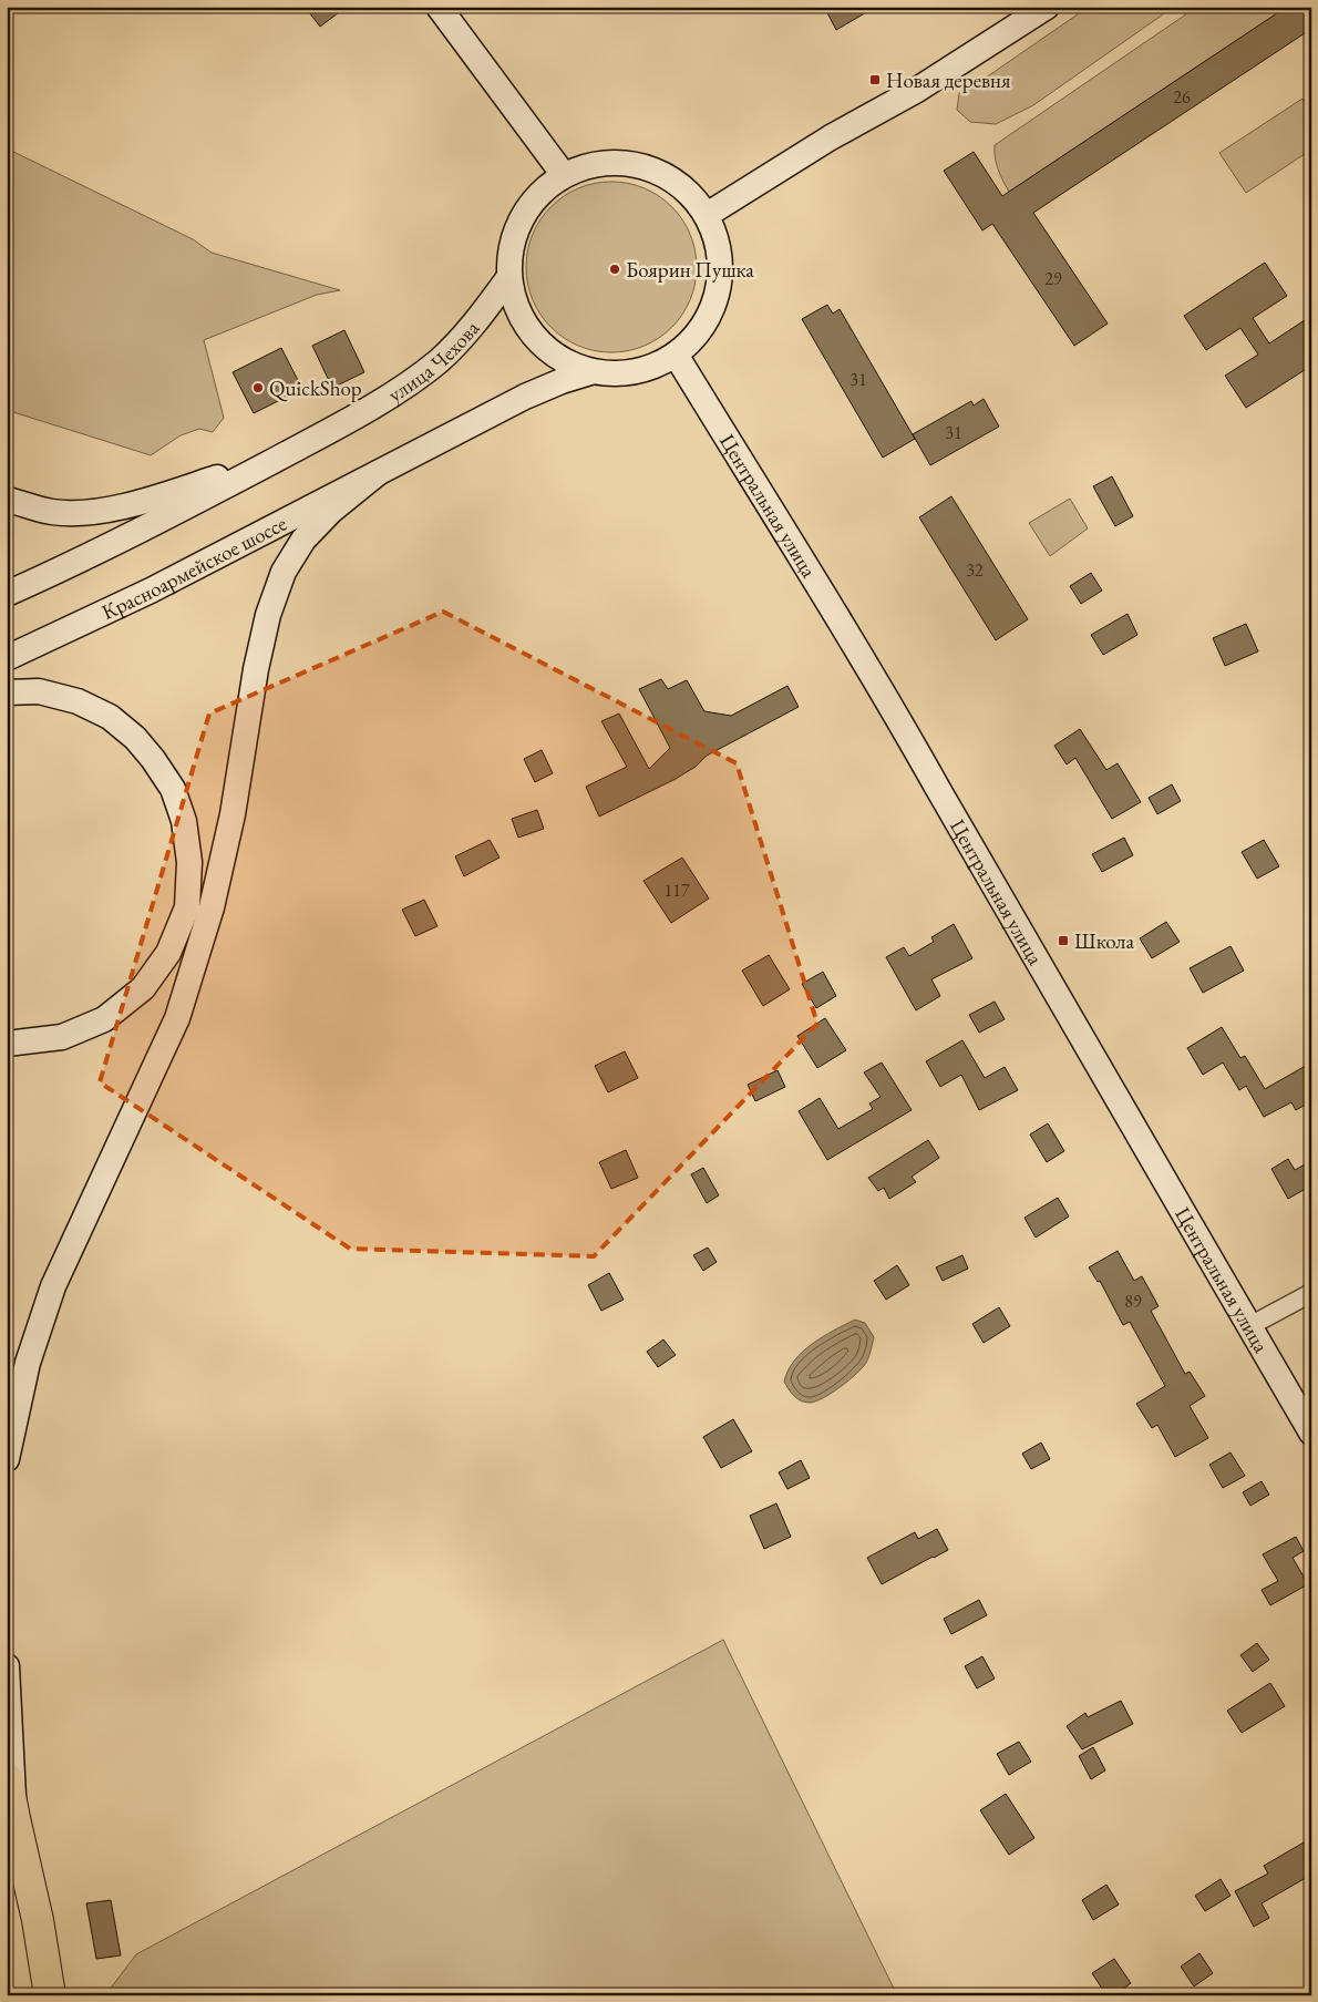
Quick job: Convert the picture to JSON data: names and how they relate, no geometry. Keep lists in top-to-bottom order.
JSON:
{
  "streets": {
    "main road": ["улица Чехова", "Центральная улица", "Красноармейское шоссе"]
  },
  "places": {
    "transit": ["Новая деревня", "Школа"],
    "other": ["Боярин Пушка", "QuickShop"]
  },
  "house_numbers": [
    "26",
    "29",
    "31",
    "31",
    "32",
    "117",
    "89"
  ]
}
